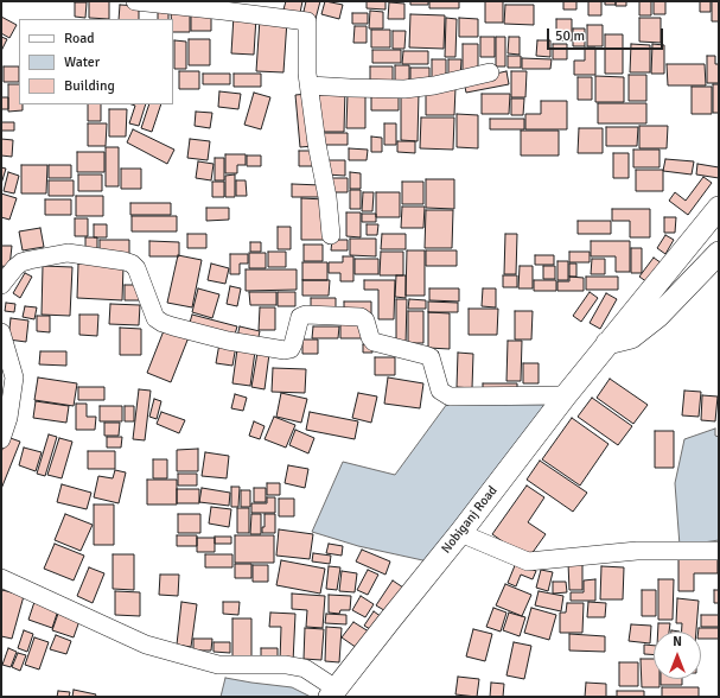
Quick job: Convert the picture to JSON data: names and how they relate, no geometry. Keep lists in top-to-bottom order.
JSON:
{
  "streets": {
    "main road": ["Nobiganj Road"]
  },
  "legend": ["Road", "Water", "Building"],
  "scale_bar": "50 m",
  "north": "top"
}
